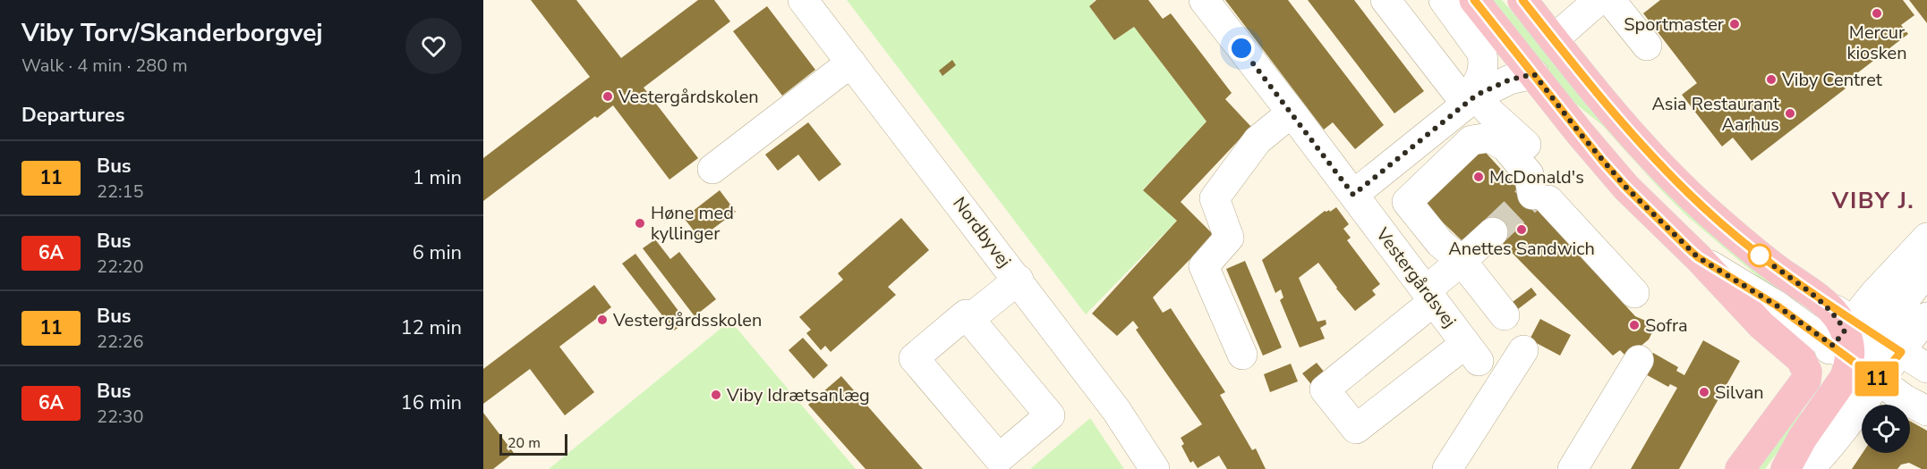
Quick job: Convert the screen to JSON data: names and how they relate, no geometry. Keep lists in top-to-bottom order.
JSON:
{
  "streets": {
    "street": ["Nordbyvej", "Vestergårdsvej"]
  },
  "districts": ["VIBY J."],
  "places": [
    "Mercur kiosken",
    "Sportmaster",
    "Viby Centret",
    "Vestergårdskolen",
    "Asia Restaurant Aarhus",
    "McDonald's",
    "Høne med kyllinger",
    "Anettes Sandwich",
    "Vestergårdsskolen",
    "Sofra",
    "Silvan",
    "Viby Idrætsanlæg"
  ],
  "lines": ["bus line 11"],
  "scale_bar": "20 m",
  "page": {
    "heading": [
      ["Viby Torv/Skanderborgvej", "Walk · 4 min · 280 m"],
      "Departures"
    ],
    "on_map": "11",
    "list": [
      {
        "mark": "11",
        "name": "Bus",
        "note": "22:15",
        "value": "1 min"
      },
      {
        "mark": "6A",
        "name": "Bus",
        "note": "22:20",
        "value": "6 min"
      },
      {
        "mark": "11",
        "name": "Bus",
        "note": "22:26",
        "value": "12 min"
      },
      {
        "mark": "6A",
        "name": "Bus",
        "note": "22:30",
        "value": "16 min"
      }
    ],
    "scale": "20 m"
  }
}
